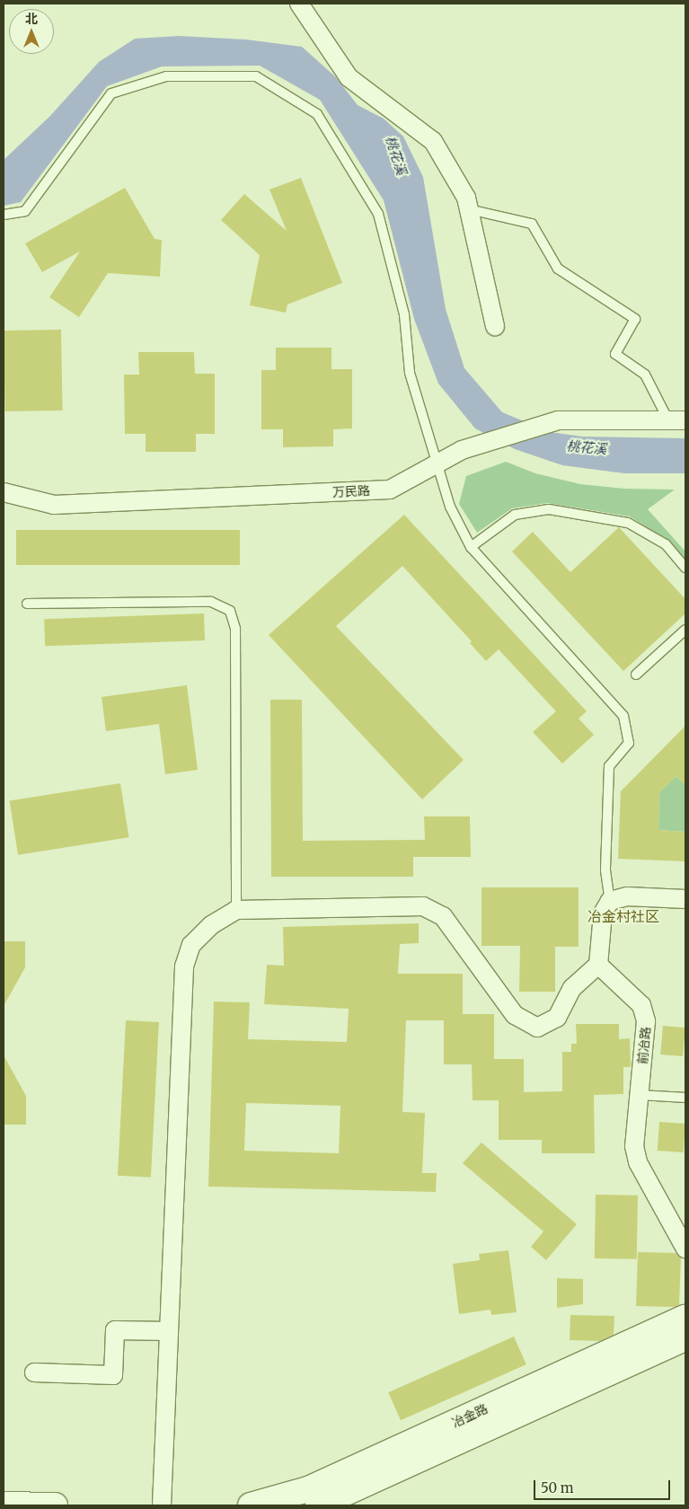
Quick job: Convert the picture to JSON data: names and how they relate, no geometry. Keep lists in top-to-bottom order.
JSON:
{
  "streets": {
    "main road": ["冶金路"],
    "street": ["万民路", "前冶路"]
  },
  "districts": ["冶金村社区"],
  "water": ["桃花溪"],
  "scale_bar": "50 m",
  "north": "top"
}
